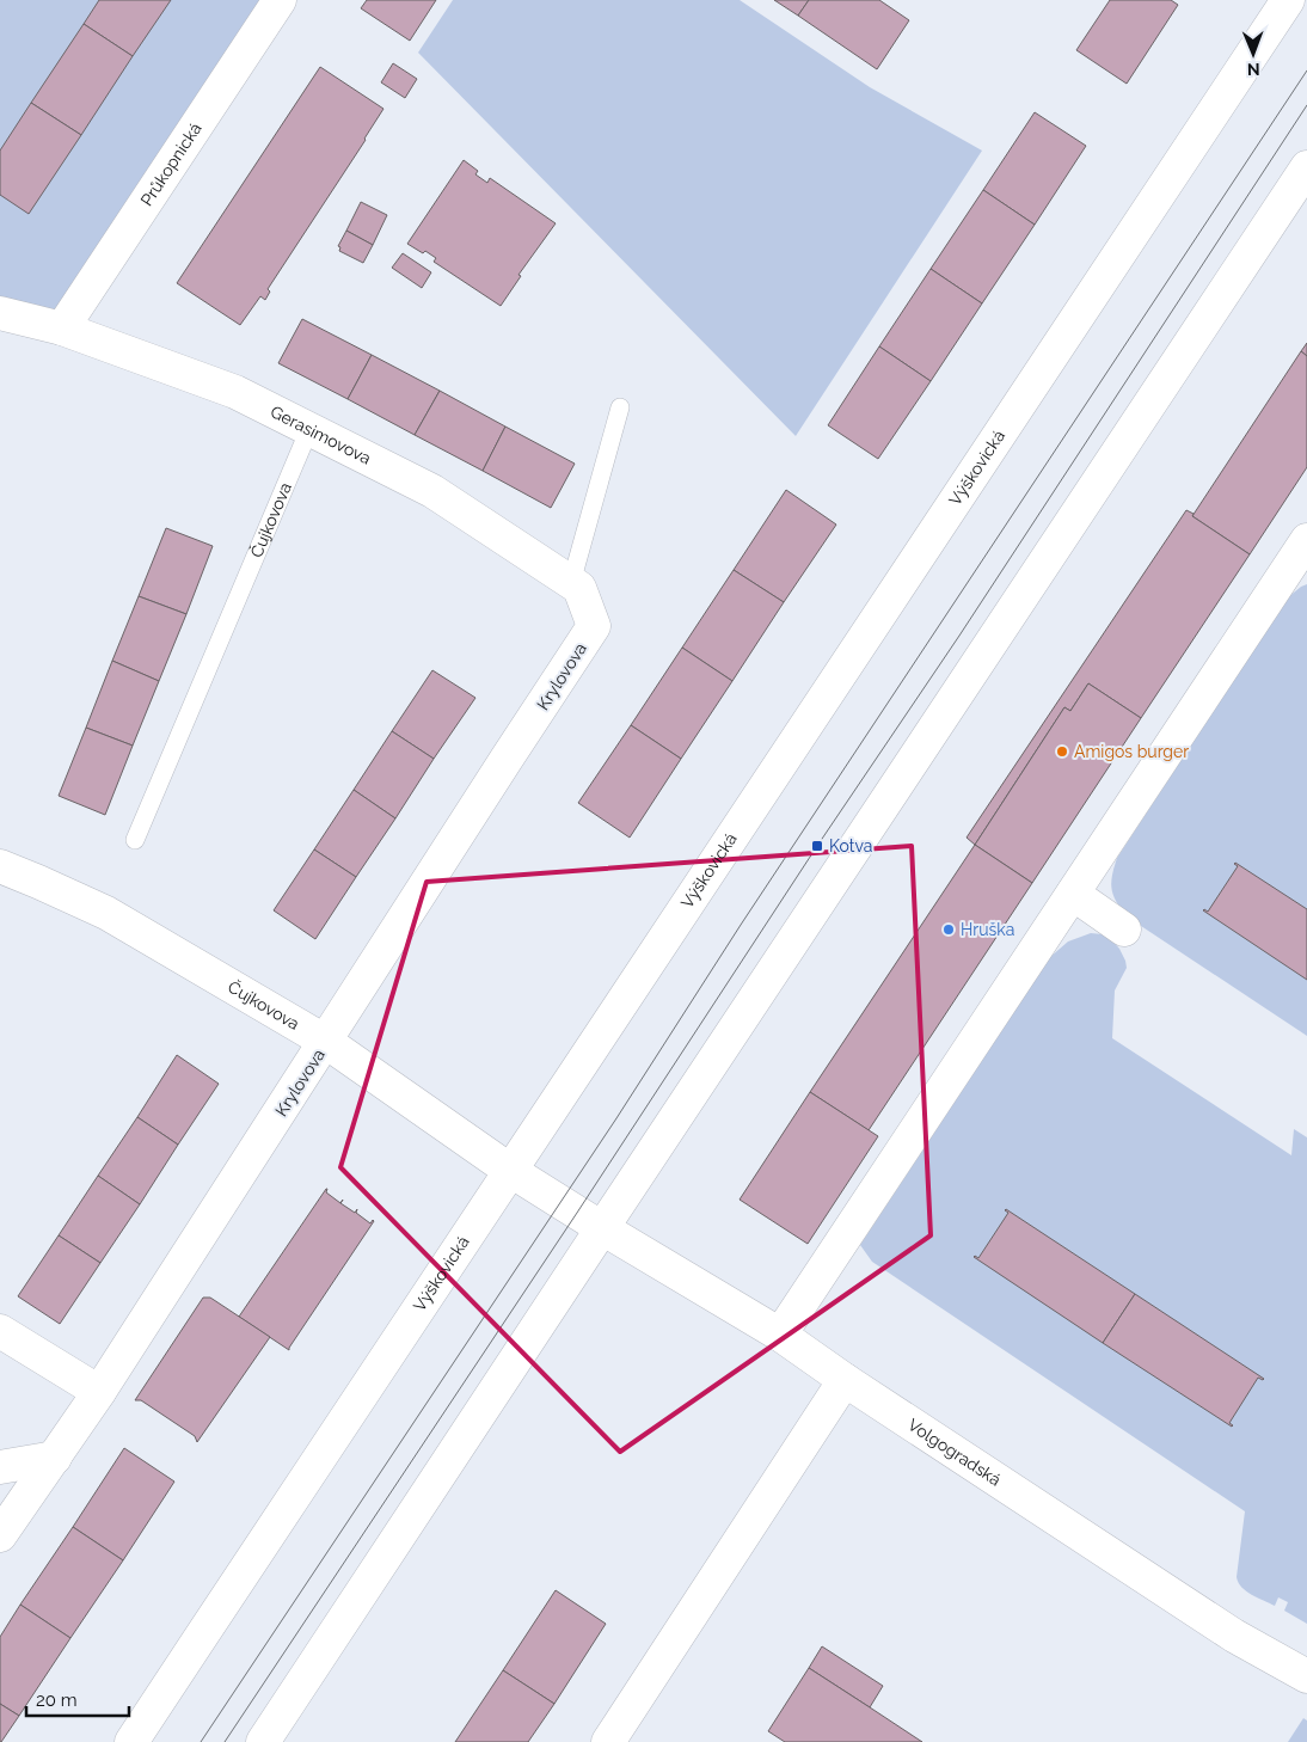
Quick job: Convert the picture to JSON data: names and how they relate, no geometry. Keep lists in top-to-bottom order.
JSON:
{
  "streets": {
    "street": [
      "Průkopnická",
      "Gerasimovova",
      "Výškovická",
      "Čujkovova",
      "Krylovova",
      "Volgogradská"
    ]
  },
  "crossings": [
    ["Průkopnická", "Gerasimovova"],
    ["Gerasimovova", "Čujkovova"],
    ["Gerasimovova", "Krylovova"],
    ["Výškovická", "Čujkovova"],
    ["Čujkovova", "Krylovova"],
    ["Čujkovova", "Volgogradská"]
  ],
  "places": {
    "other": ["Amigos burger", "Hruška"],
    "transit": ["Kotva"]
  },
  "scale_bar": "20 m",
  "north": "bottom"
}
